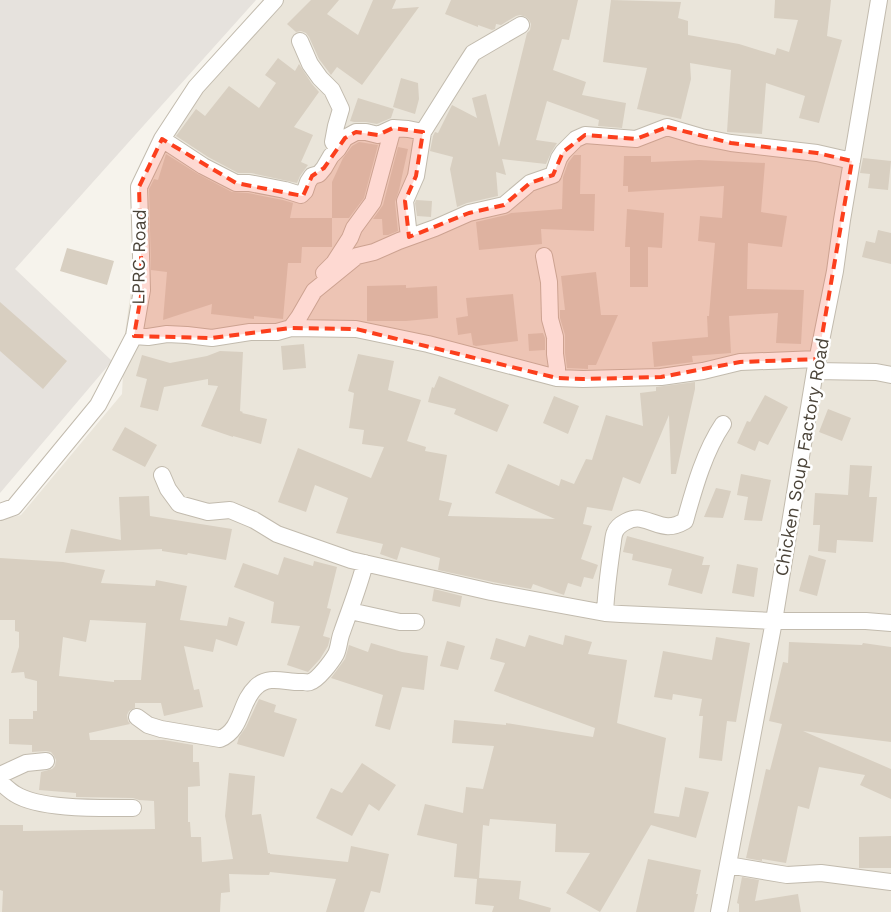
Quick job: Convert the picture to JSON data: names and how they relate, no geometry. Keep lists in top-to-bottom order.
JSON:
{
  "streets": {
    "street": ["LPRC Road", "Chicken Soup Factory Road"]
  }
}
